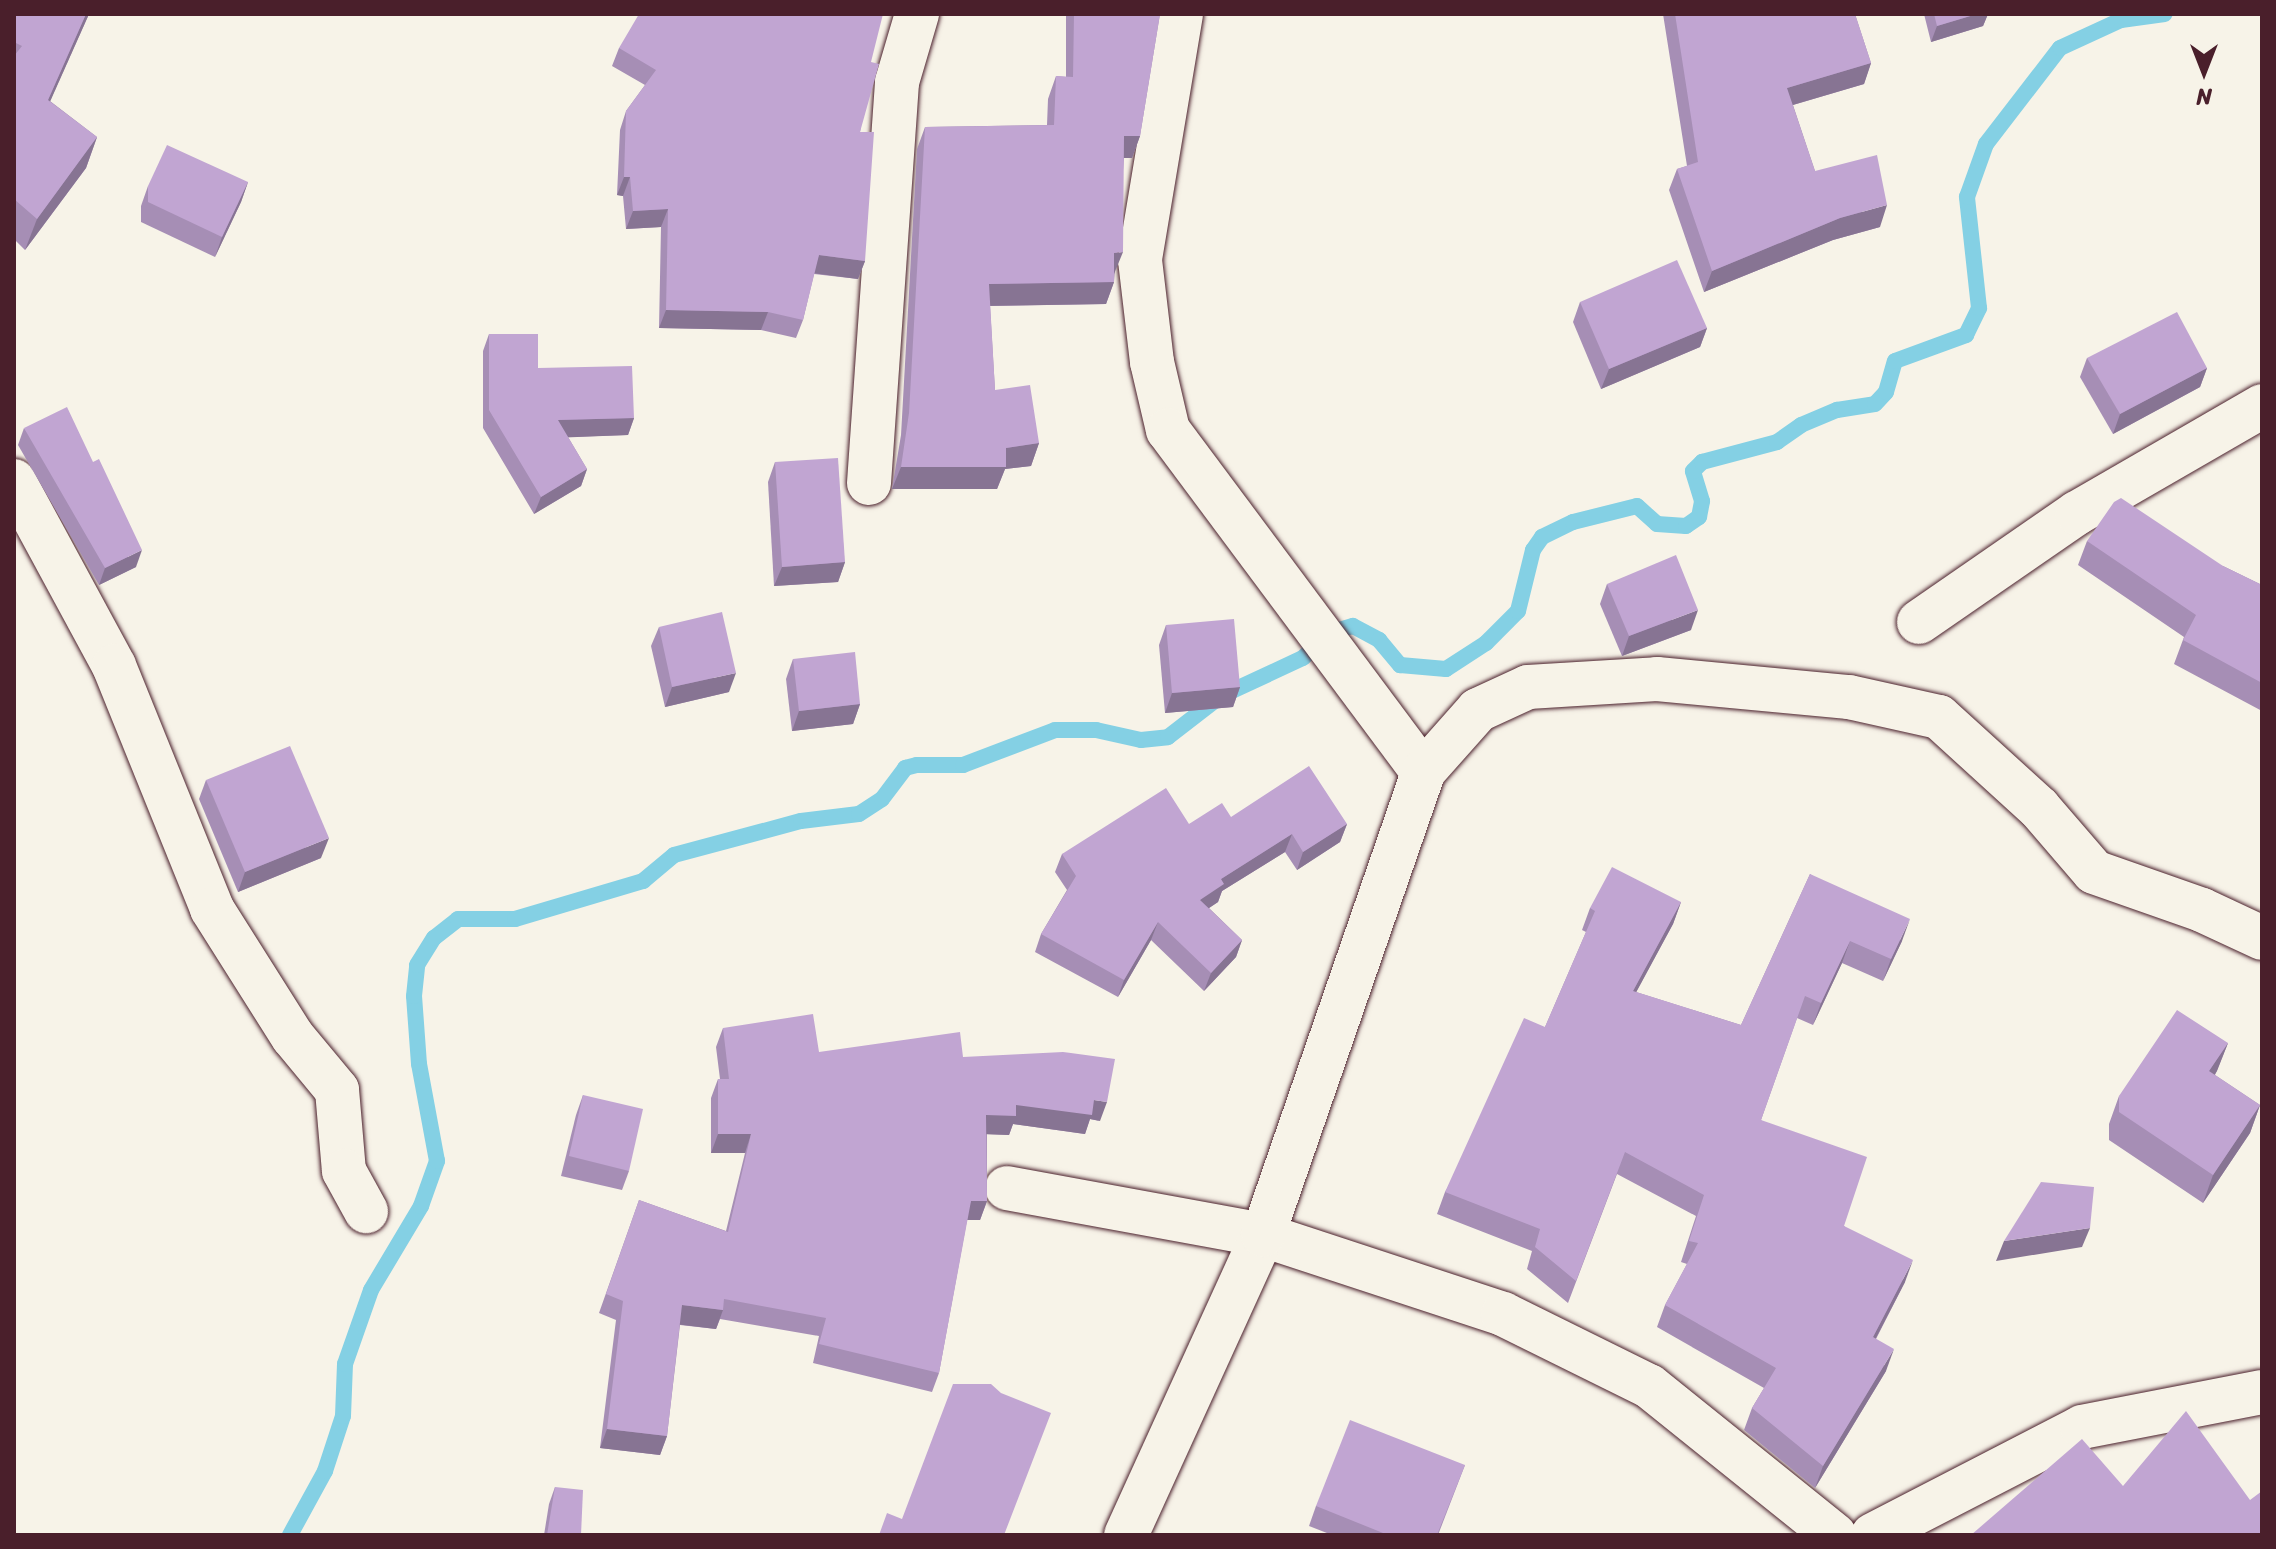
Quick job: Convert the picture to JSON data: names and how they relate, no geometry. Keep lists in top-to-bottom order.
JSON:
{
  "north": "bottom"
}
